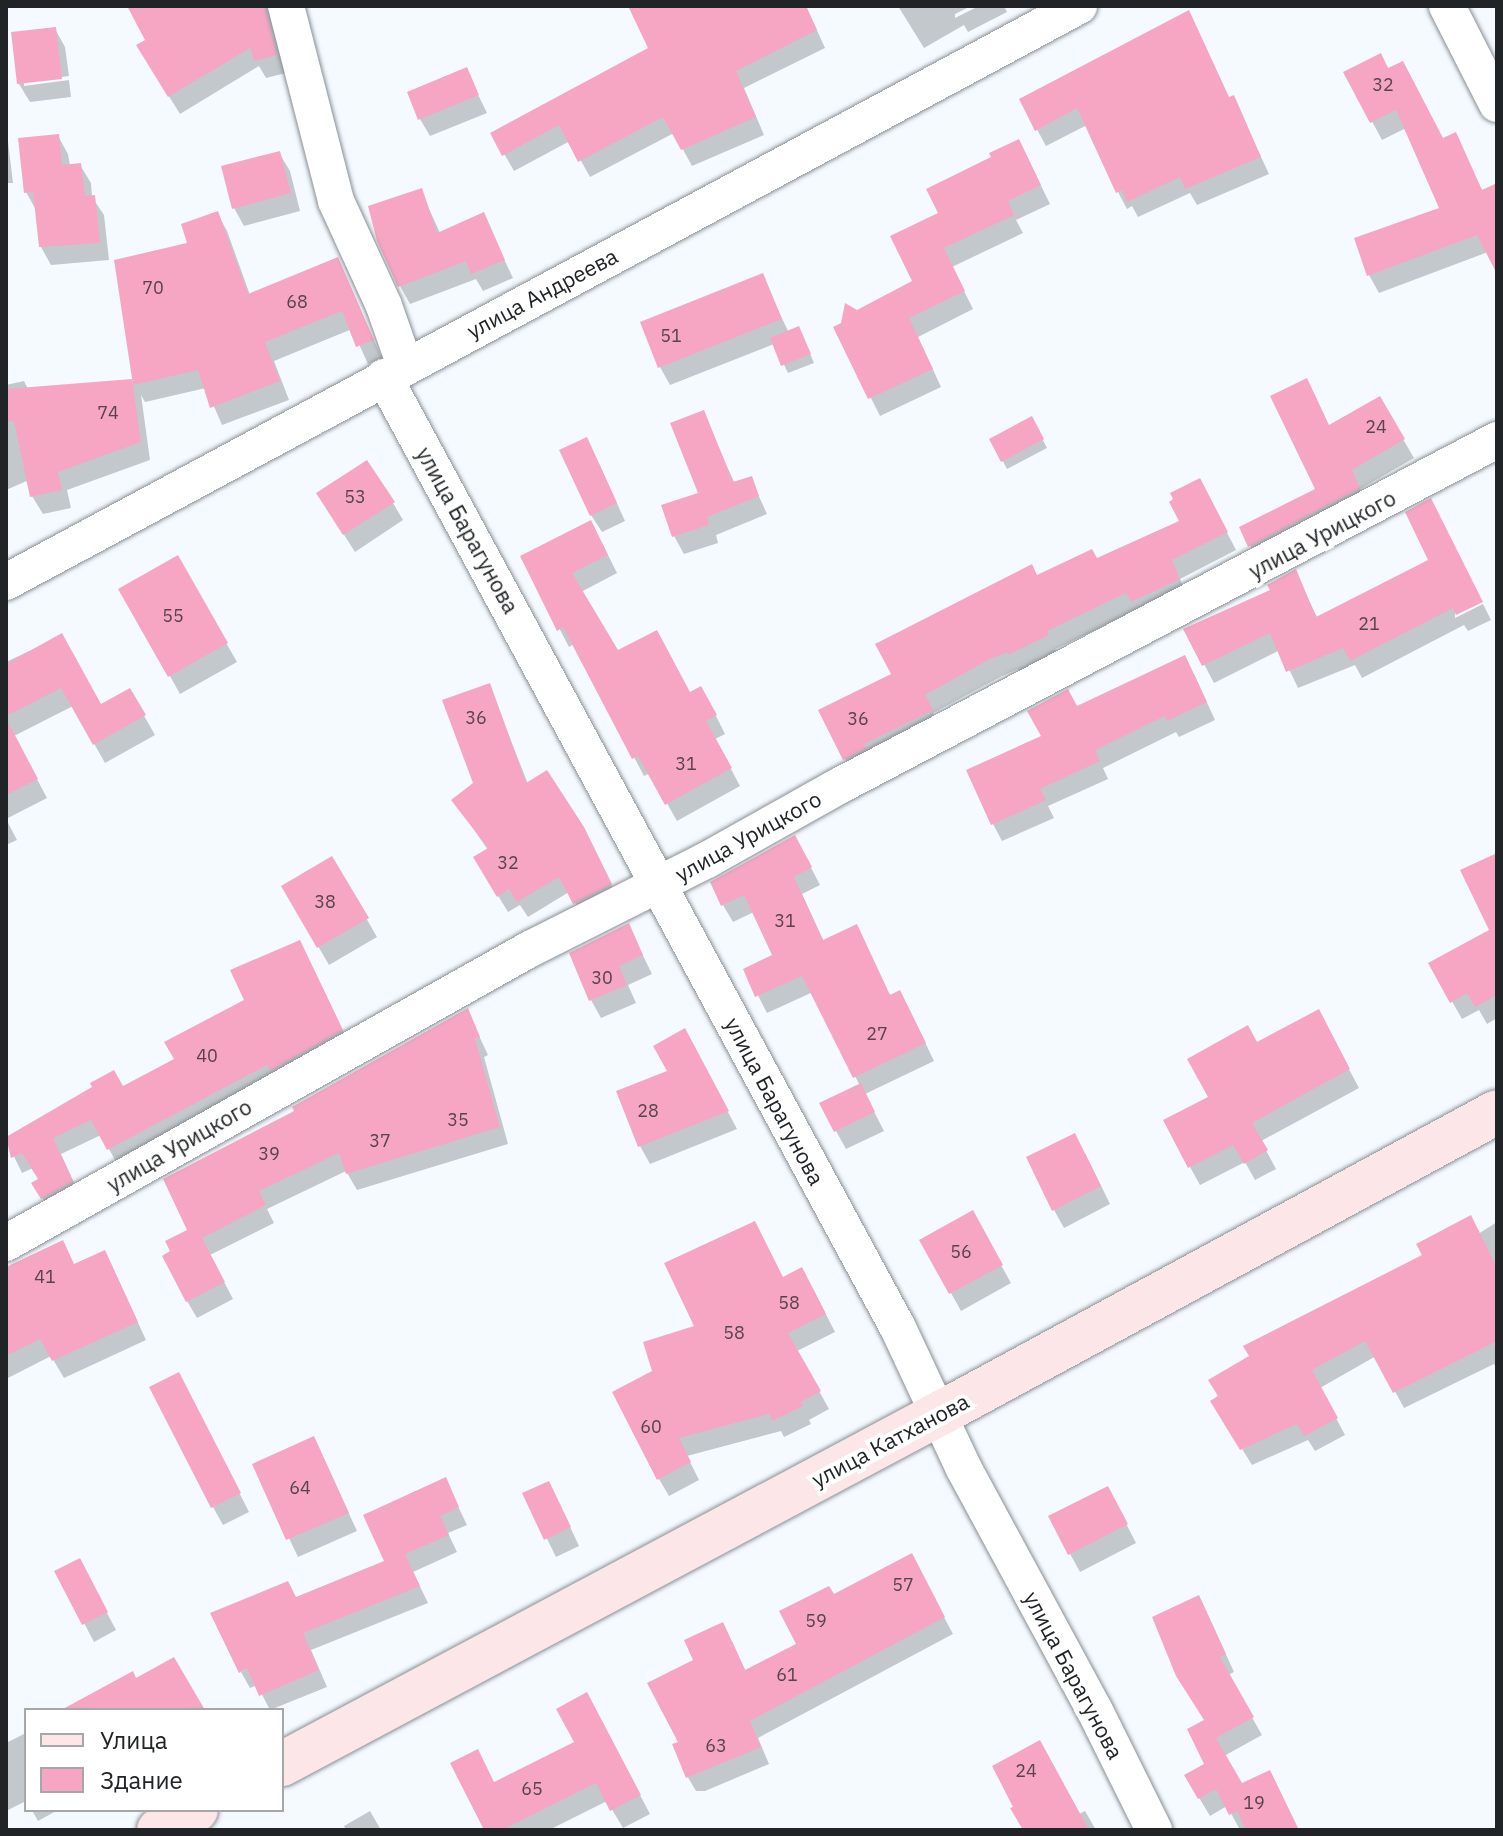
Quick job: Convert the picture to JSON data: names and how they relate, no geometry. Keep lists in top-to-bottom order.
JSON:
{
  "streets": {
    "street": [
      "улица Андреева",
      "улица Барагунова",
      "улица Урицкого",
      "улица Катханова"
    ]
  },
  "crossings": [
    ["улица Андреева", "улица Барагунова"],
    ["улица Барагунова", "улица Урицкого"],
    ["улица Барагунова", "улица Катханова"]
  ],
  "house_numbers": [
    "32",
    "70",
    "68",
    "51",
    "74",
    "24",
    "53",
    "55",
    "21",
    "36",
    "36",
    "31",
    "32",
    "38",
    "31",
    "30",
    "27",
    "40",
    "28",
    "35",
    "37",
    "39",
    "56",
    "41",
    "58",
    "58",
    "60",
    "64",
    "57",
    "59",
    "61",
    "63",
    "24",
    "65",
    "19"
  ],
  "legend": ["Улица", "Здание"]
}
